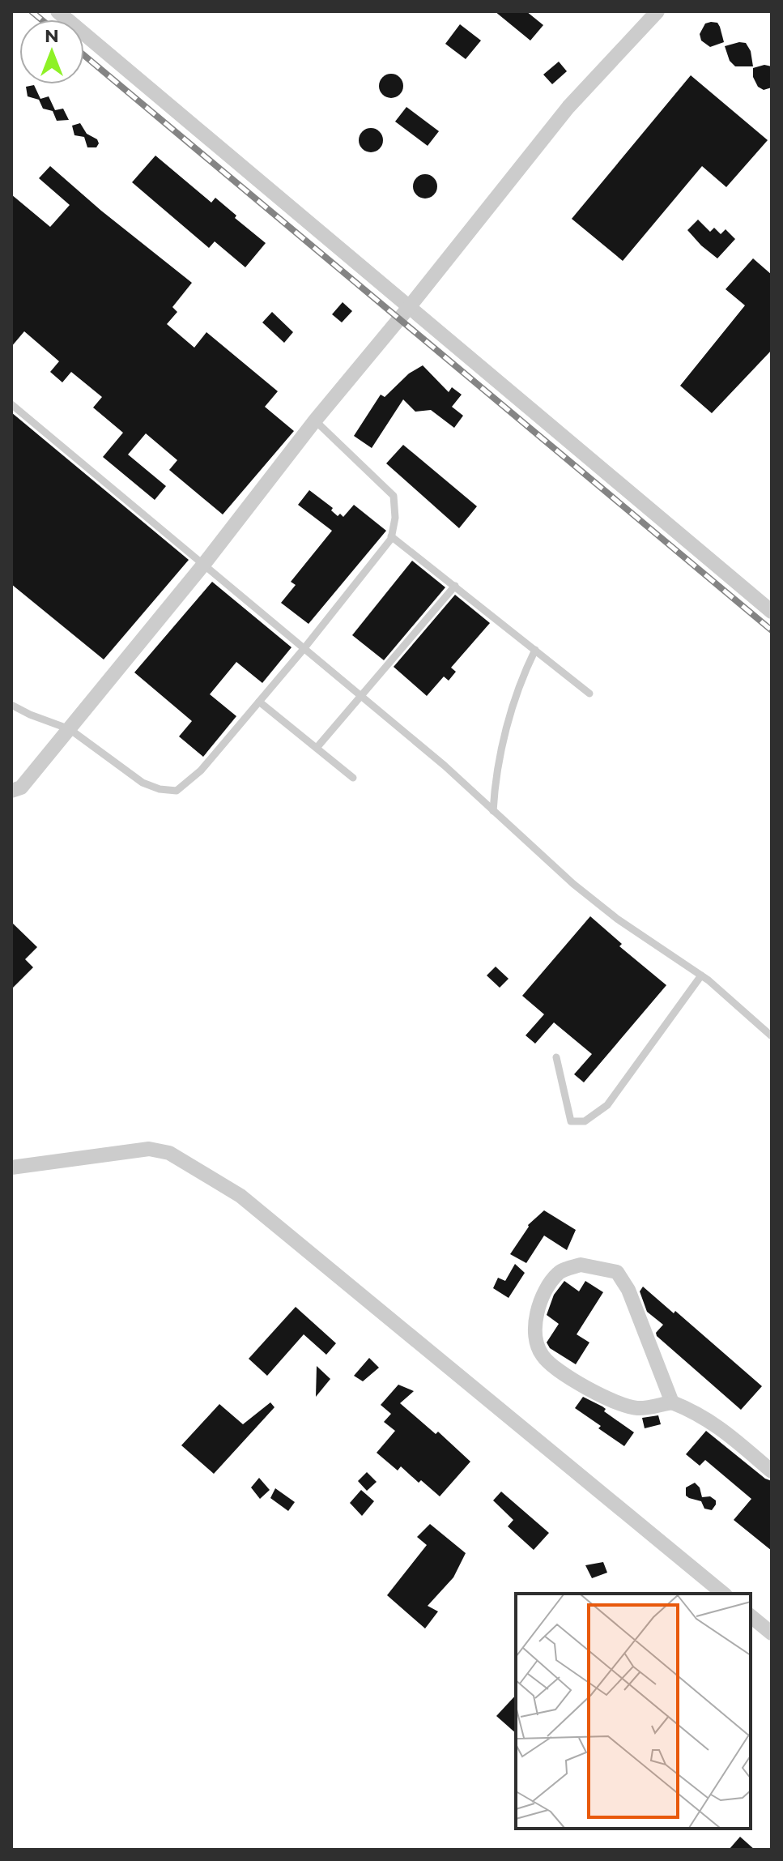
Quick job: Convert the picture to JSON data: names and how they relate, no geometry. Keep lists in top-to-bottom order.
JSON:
{
  "north": "top"
}
